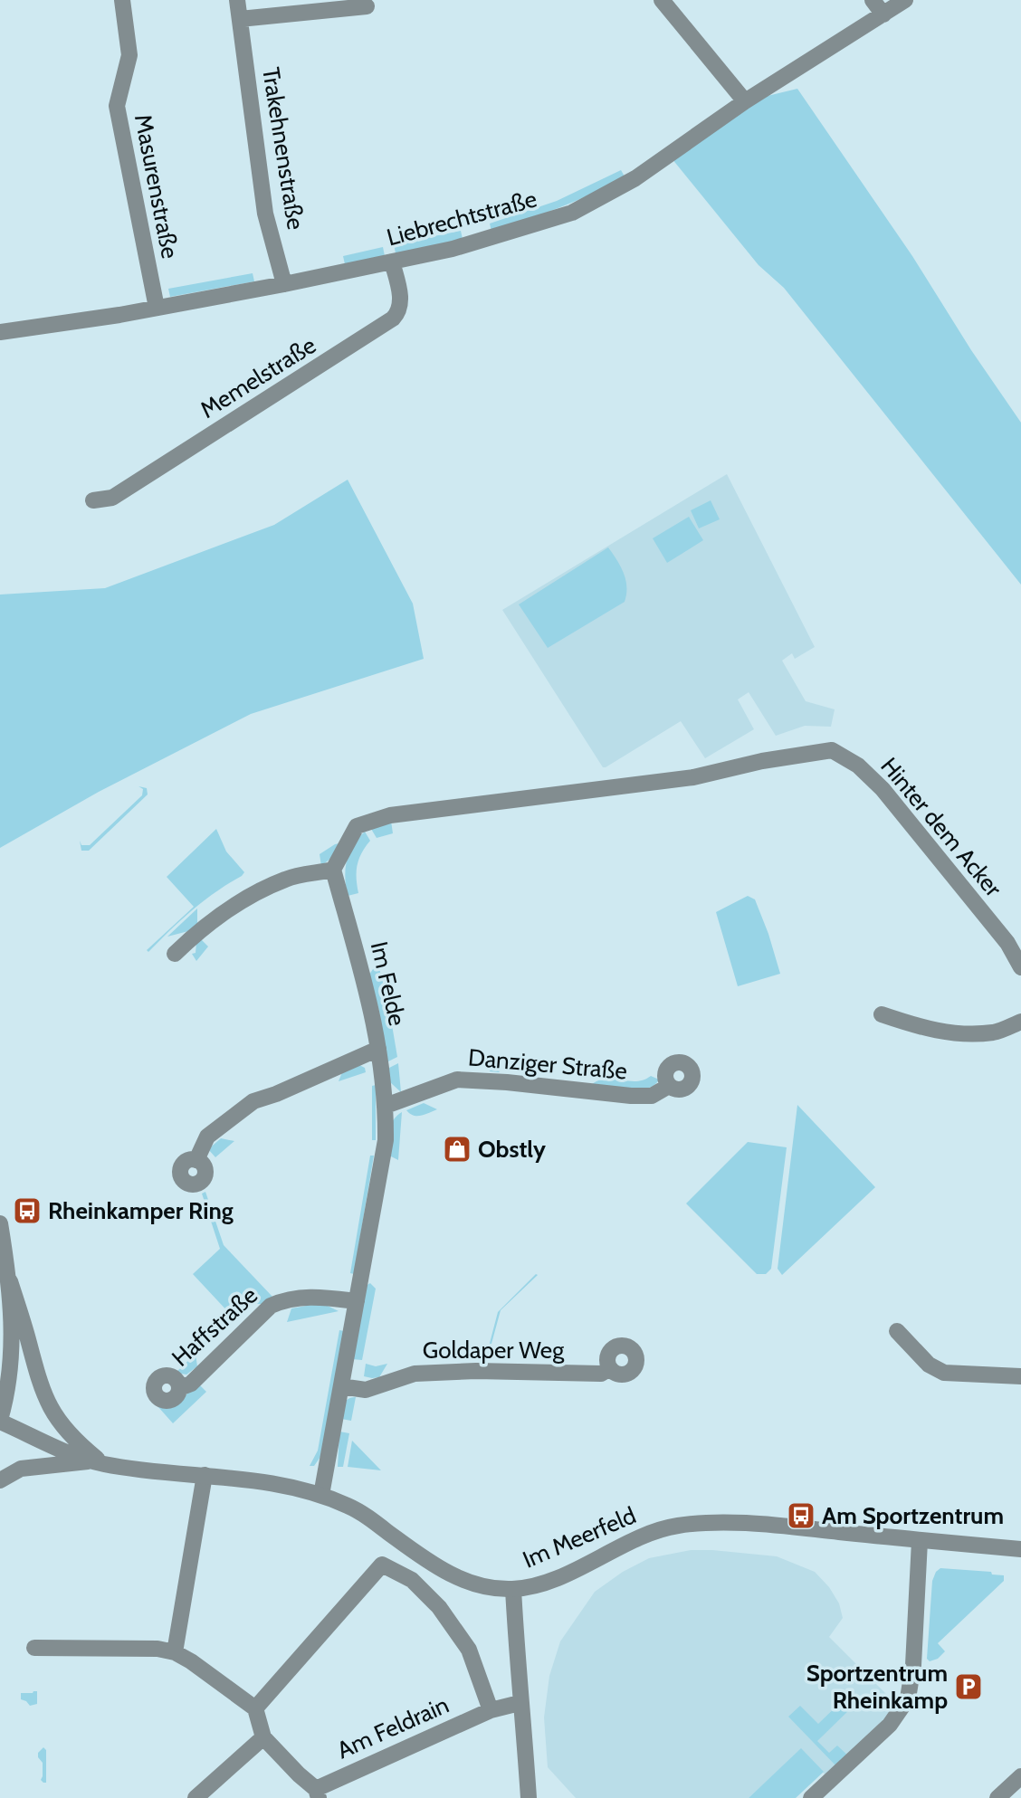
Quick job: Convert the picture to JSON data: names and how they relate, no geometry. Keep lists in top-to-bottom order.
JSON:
{
  "streets": {
    "street": [
      "Trakehnenstraße",
      "Masurenstraße",
      "Liebrechtstraße",
      "Memelstraße",
      "Hinter dem Acker",
      "Im Felde",
      "Danziger Straße",
      "Haffstraße",
      "Goldaper Weg",
      "Im Meerfeld",
      "Am Feldrain"
    ]
  },
  "crossings": [
    ["Trakehnenstraße", "Liebrechtstraße"],
    ["Masurenstraße", "Liebrechtstraße"],
    ["Liebrechtstraße", "Memelstraße"],
    ["Hinter dem Acker", "Im Felde"],
    ["Im Felde", "Danziger Straße"],
    ["Im Felde", "Haffstraße"],
    ["Im Felde", "Goldaper Weg"],
    ["Im Felde", "Im Meerfeld"]
  ],
  "places": {
    "shop": ["Obstly"],
    "bus stop": ["Rheinkamper Ring", "Am Sportzentrum"],
    "parking": ["Sportzentrum Rheinkamp"]
  }
}
